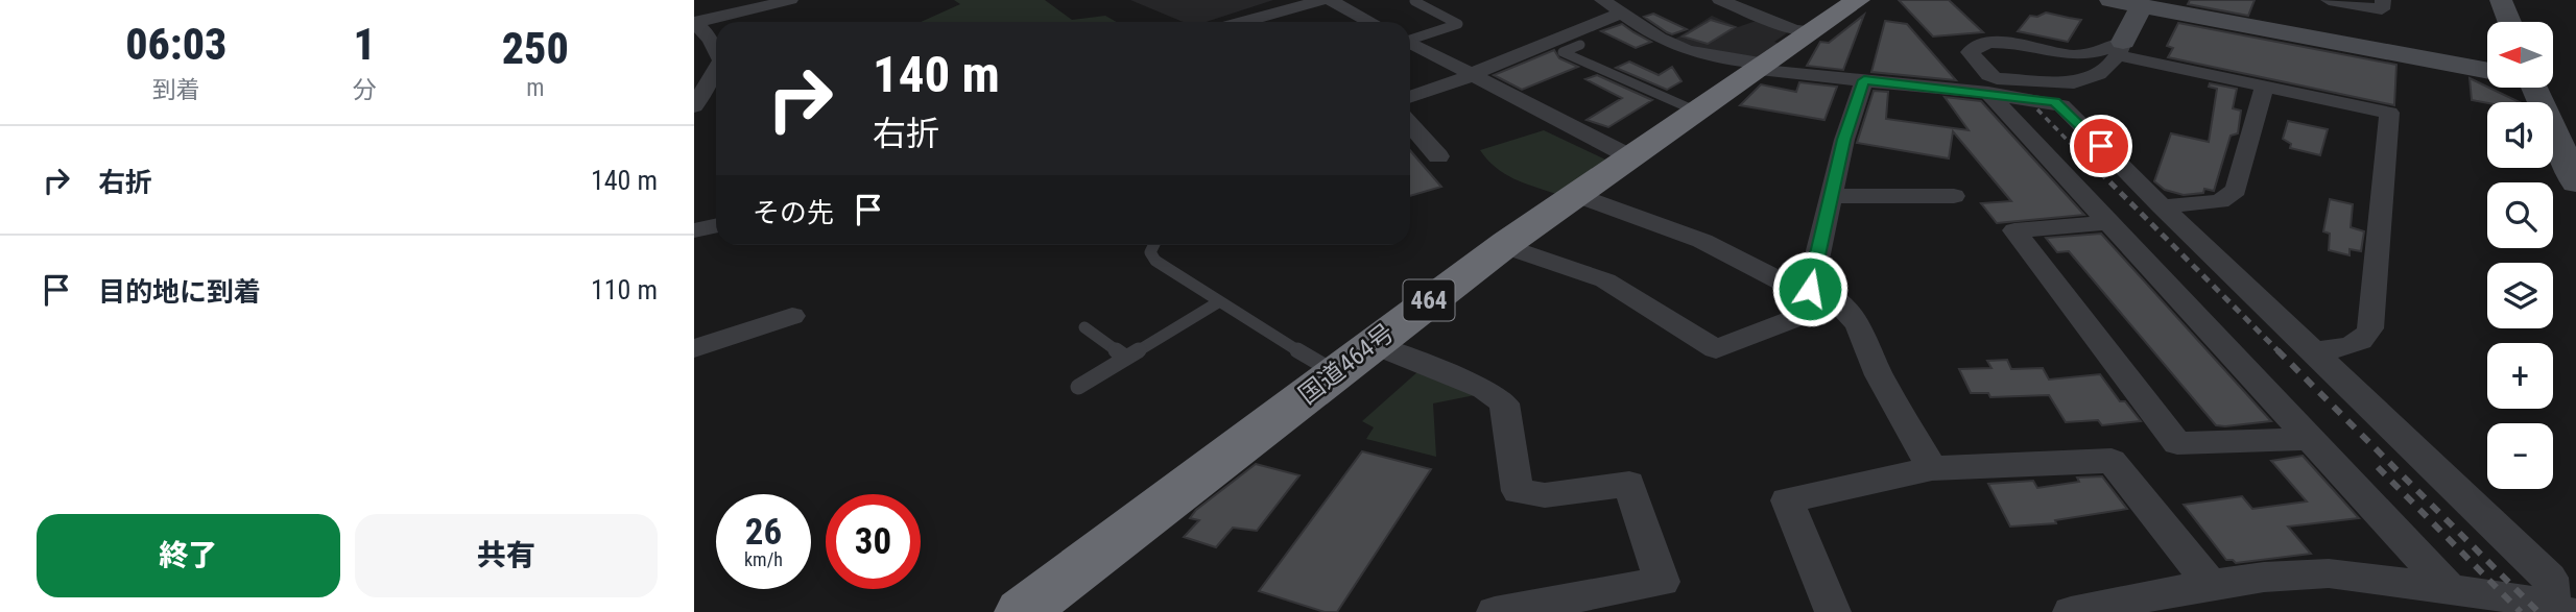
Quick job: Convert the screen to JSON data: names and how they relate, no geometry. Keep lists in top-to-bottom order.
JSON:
{
  "streets": {
    "highway": ["464", "国道464号"]
  },
  "north": "left",
  "page": {
    "eta": [
      "06:03",
      "到着",
      "1",
      "分",
      "250",
      "m"
    ],
    "map_buttons": ["+", "−"],
    "turn": ["140 m", "右折"],
    "list": [
      {
        "name": "右折",
        "value": "140 m"
      },
      {
        "name": "目的地に到着",
        "value": "110 m"
      }
    ],
    "then": "その先",
    "speed": "26 km/h",
    "limit": "30",
    "buttons": ["終了", "共有"]
  }
}
